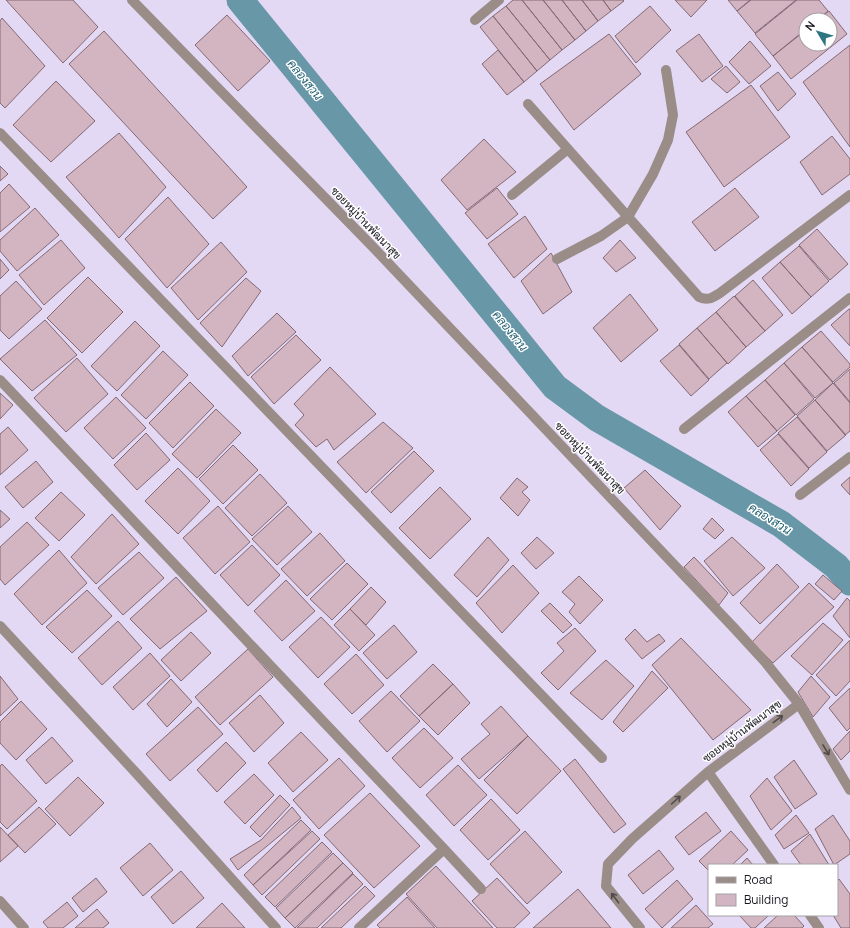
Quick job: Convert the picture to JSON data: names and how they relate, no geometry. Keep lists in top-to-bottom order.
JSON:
{
  "streets": {
    "street": ["ซอยหมู่บ้านพัฒนาสุข"]
  },
  "water": ["คลองสวน"],
  "legend": ["Road", "Building"],
  "north": "top left"
}
